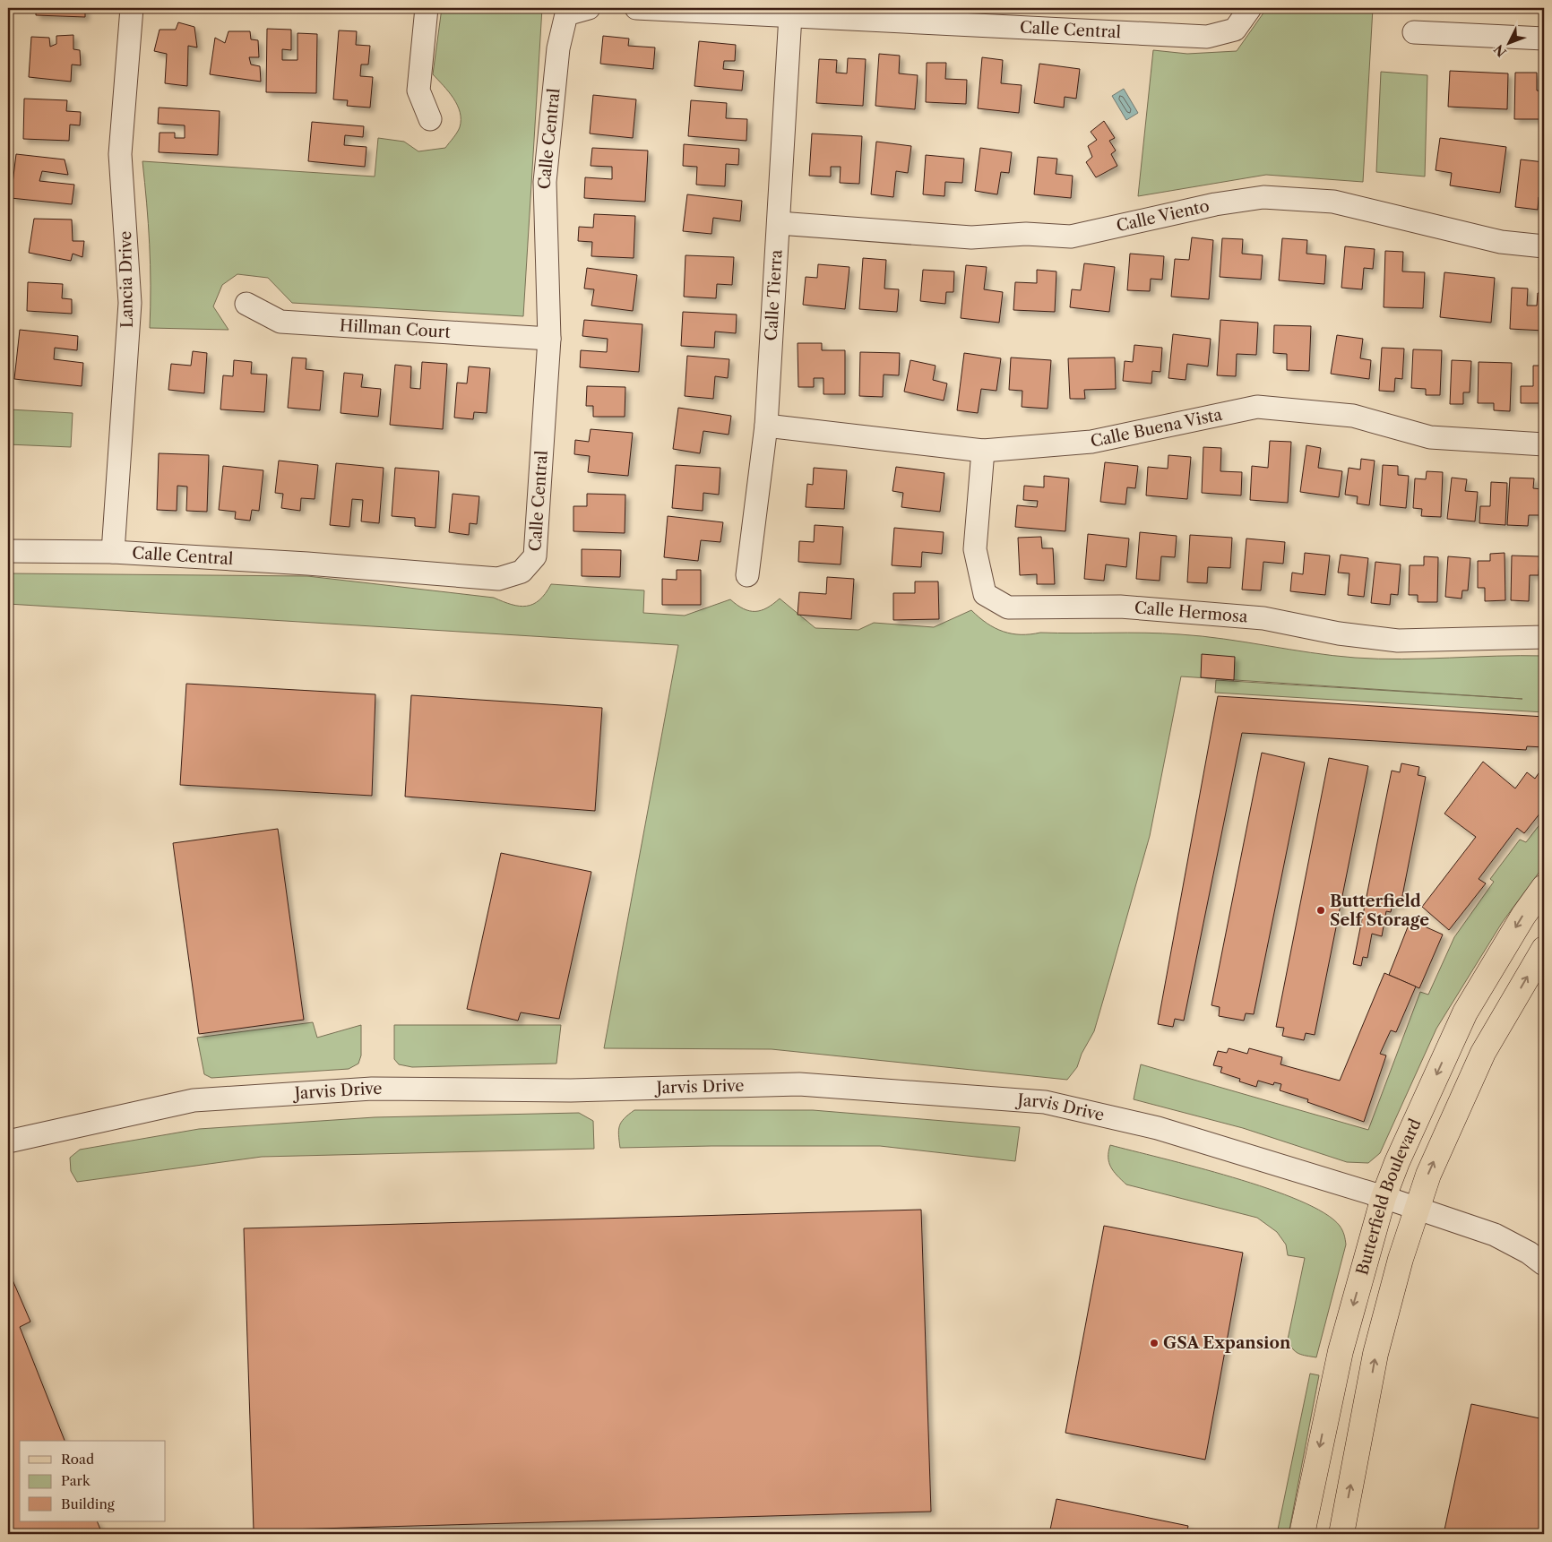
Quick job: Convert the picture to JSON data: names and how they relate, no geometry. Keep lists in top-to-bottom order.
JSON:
{
  "streets": {
    "main road": ["Butterfield Boulevard"],
    "street": [
      "Calle Central",
      "Calle Viento",
      "Lancia Drive",
      "Calle Tierra",
      "Hillman Court",
      "Calle Buena Vista",
      "Calle Hermosa",
      "Jarvis Drive"
    ]
  },
  "crossings": [
    ["Calle Central", "Lancia Drive"],
    ["Calle Central", "Calle Tierra"],
    ["Calle Central", "Hillman Court"],
    ["Calle Viento", "Calle Tierra"],
    ["Calle Tierra", "Calle Buena Vista"],
    ["Calle Buena Vista", "Calle Hermosa"],
    ["Jarvis Drive", "Butterfield Boulevard"]
  ],
  "places": ["Butterfield Self Storage", "GSA Expansion"],
  "legend": ["Road", "Park", "Building"],
  "north": "bottom left"
}
